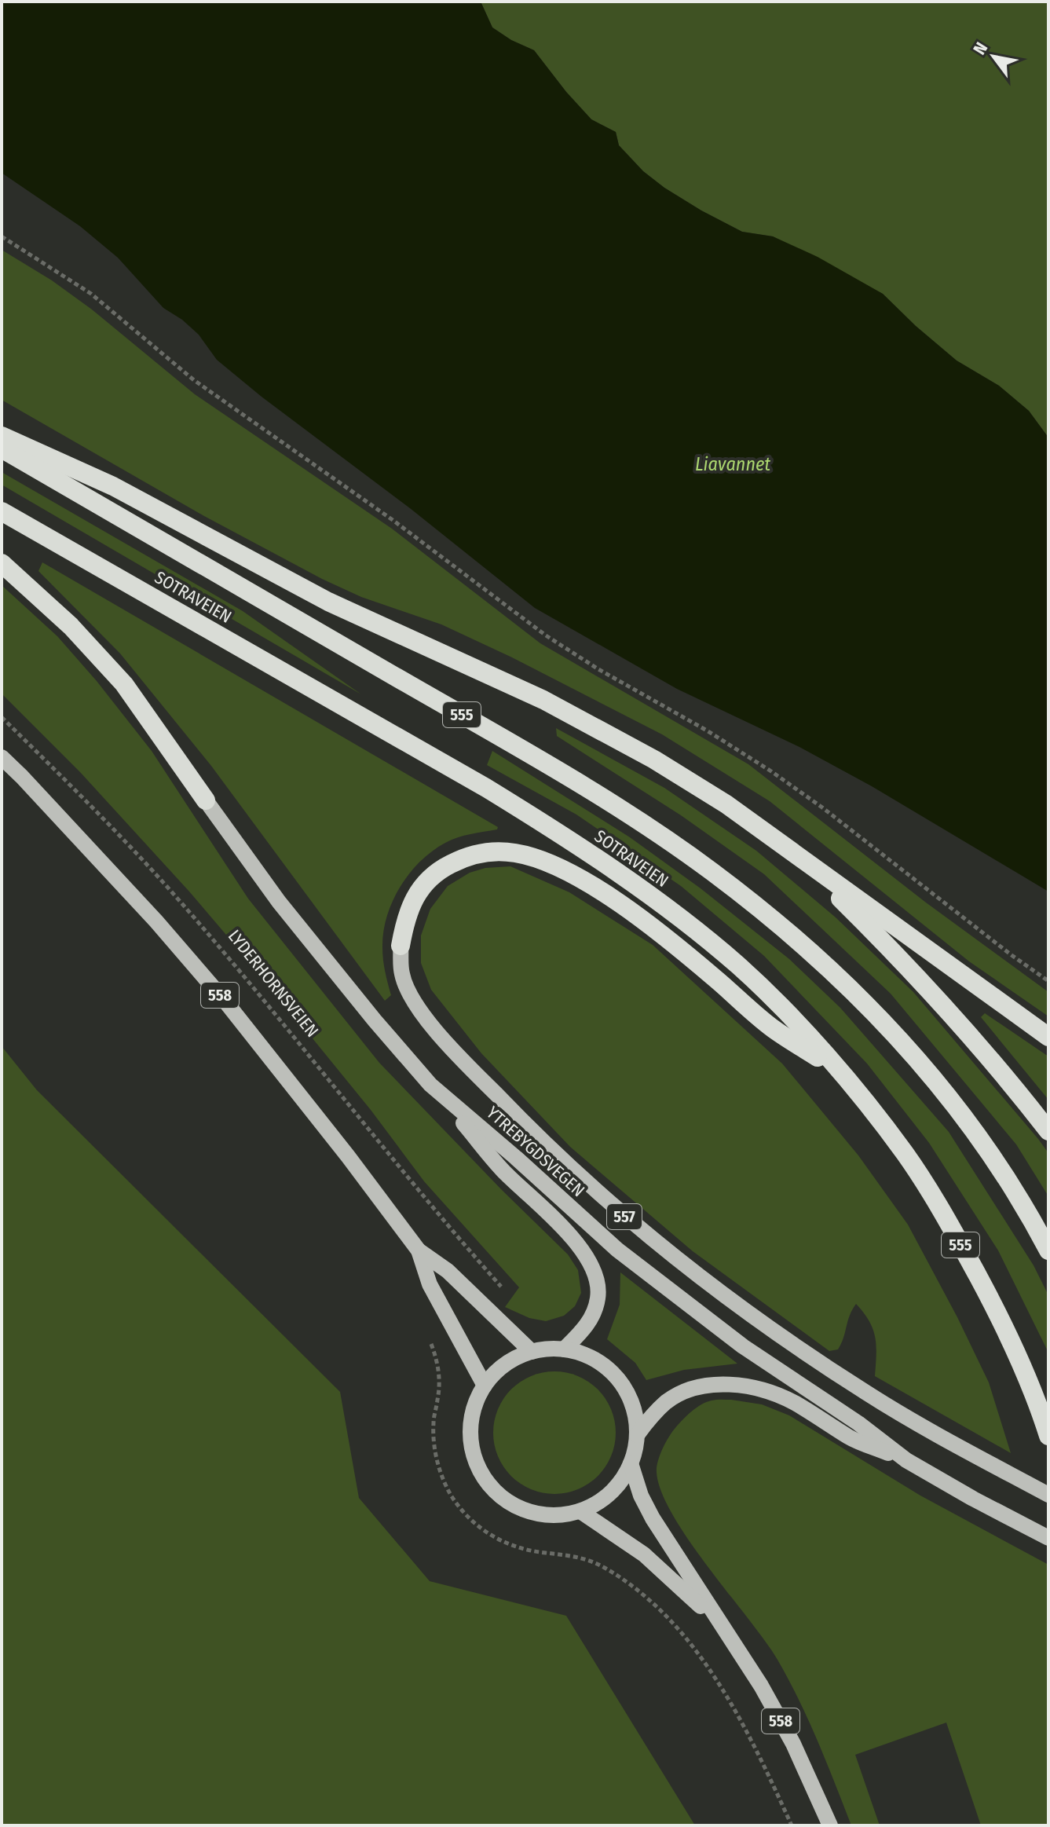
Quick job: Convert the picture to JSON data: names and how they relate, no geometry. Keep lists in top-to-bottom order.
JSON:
{
  "streets": {
    "highway": ["SOTRAVEIEN", "555"],
    "main road": ["558", "YTREBYGDSVEGEN", "557"],
    "path": ["LYDERHORNSVEIEN"]
  },
  "crossings": [
    ["SOTRAVEIEN", "555"],
    ["555", "557"],
    ["558", "557"],
    ["YTREBYGDSVEGEN", "557"]
  ],
  "water": ["Liavannet"],
  "north": "top left"
}
